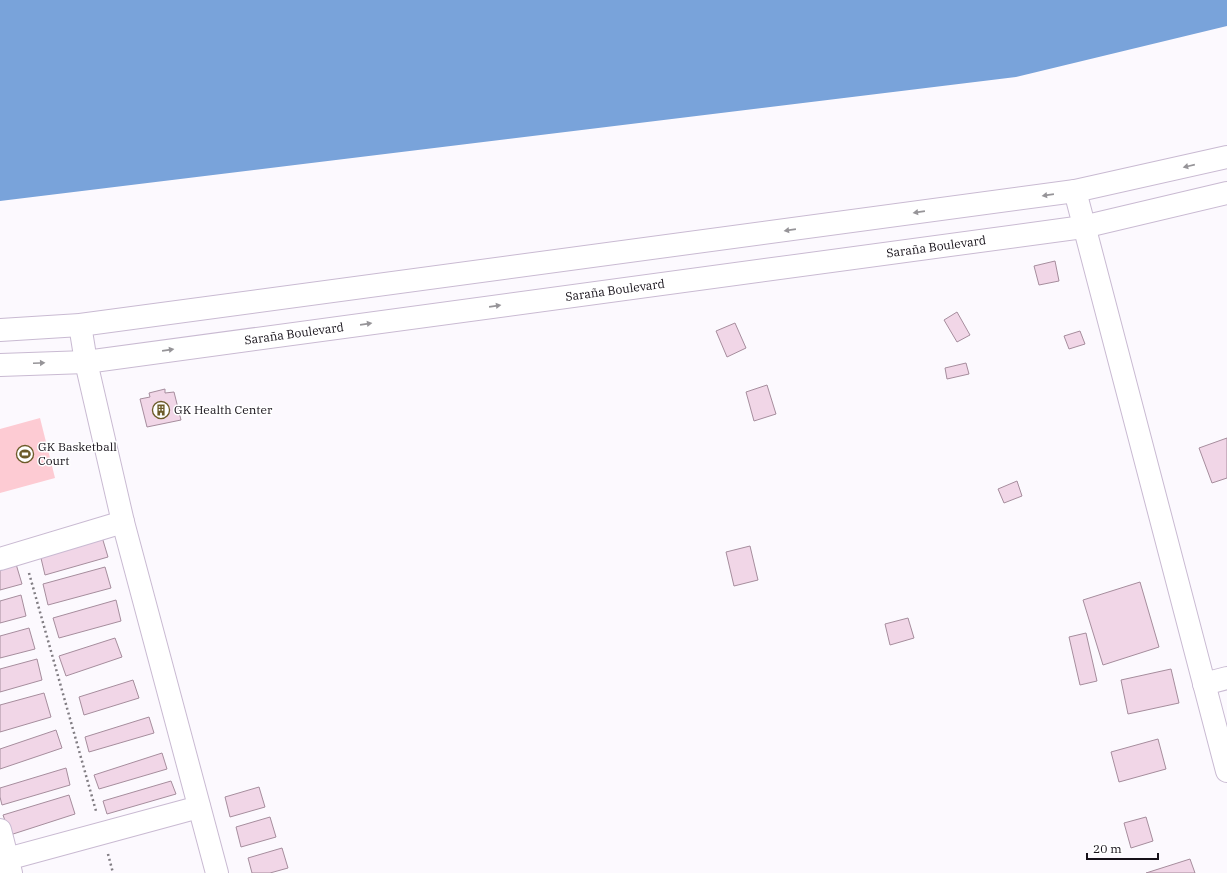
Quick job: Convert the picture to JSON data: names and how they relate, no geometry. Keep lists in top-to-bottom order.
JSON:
{
  "streets": {
    "street": ["Saraña Boulevard"]
  },
  "places": {
    "building": ["GK Health Center"],
    "sports": ["GK Basketball Court"]
  },
  "scale_bar": "20 m"
}
